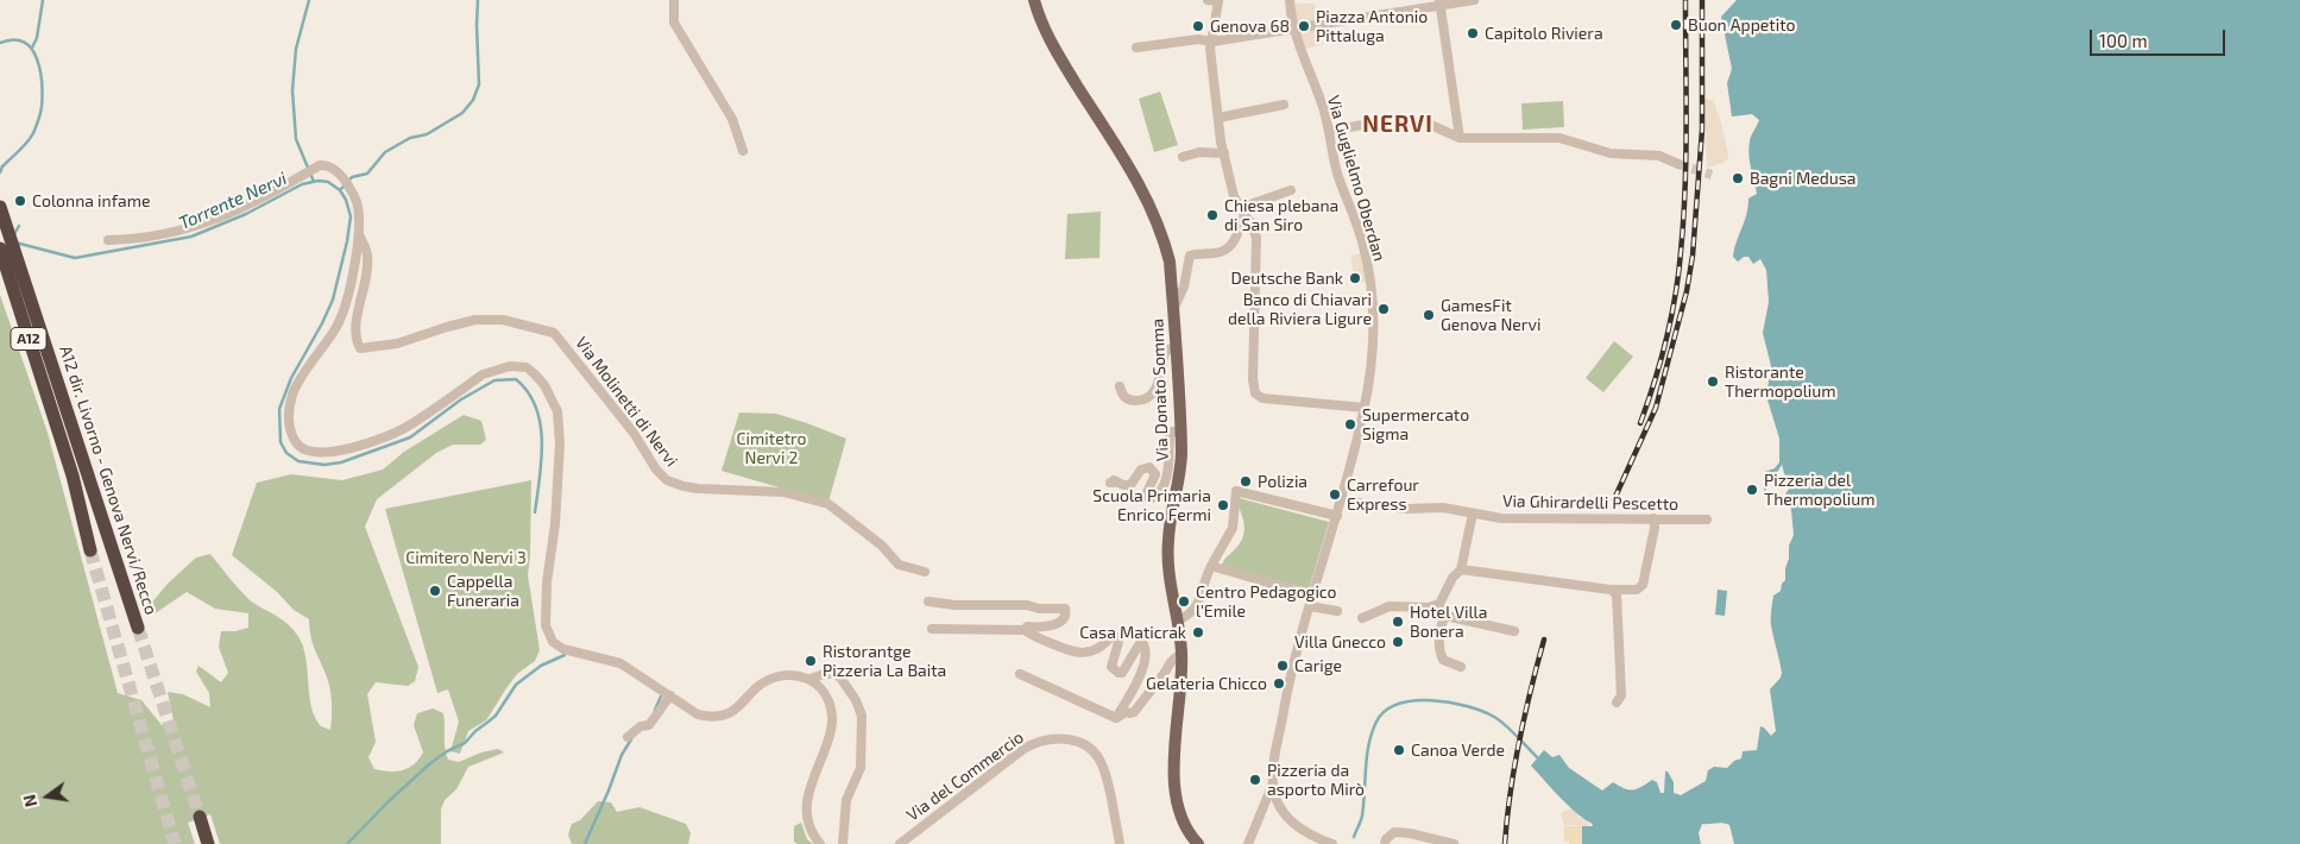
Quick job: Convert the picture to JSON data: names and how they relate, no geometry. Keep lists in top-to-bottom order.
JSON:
{
  "streets": {
    "highway": ["A12", "A12 dir. Livorno - Genova Nervi/Recco"],
    "main road": ["Via Donato Somma"],
    "street": [
      "Via Guglielmo Oberdan",
      "Via Molinetti di Nervi",
      "Via Ghirardelli Pescetto",
      "Via del Commercio"
    ]
  },
  "crossings": [
    ["A12", "A12 dir. Livorno - Genova Nervi/Recco"]
  ],
  "districts": ["NERVI"],
  "water": ["Torrente Nervi"],
  "parks": ["Cimitetro Nervi 2", "Cimitero Nervi 3"],
  "places": [
    "Buon Appetito",
    "Genova 68",
    "Piazza Antonio Pittaluga",
    "Capitolo Riviera",
    "Bagni Medusa",
    "Colonna infame",
    "Chiesa plebana di San Siro",
    "Deutsche Bank",
    "Banco di Chiavari della Riviera Ligure",
    "GamesFit Genova Nervi",
    "Ristorante Thermopolium",
    "Supermercato Sigma",
    "Polizia",
    "Pizzeria del Thermopolium",
    "Carrefour Express",
    "Scuola Primaria Enrico Fermi",
    "Cappella Funeraria",
    "Centro Pedagogico l'Emile",
    "Hotel Villa Bonera",
    "Casa Maticrak",
    "Villa Gnecco",
    "Ristorantge Pizzeria La Baita",
    "Carige",
    "Gelateria Chicco",
    "Canoa Verde",
    "Pizzeria da asporto Mirò"
  ],
  "scale_bar": "100 m",
  "north": "left"
}
